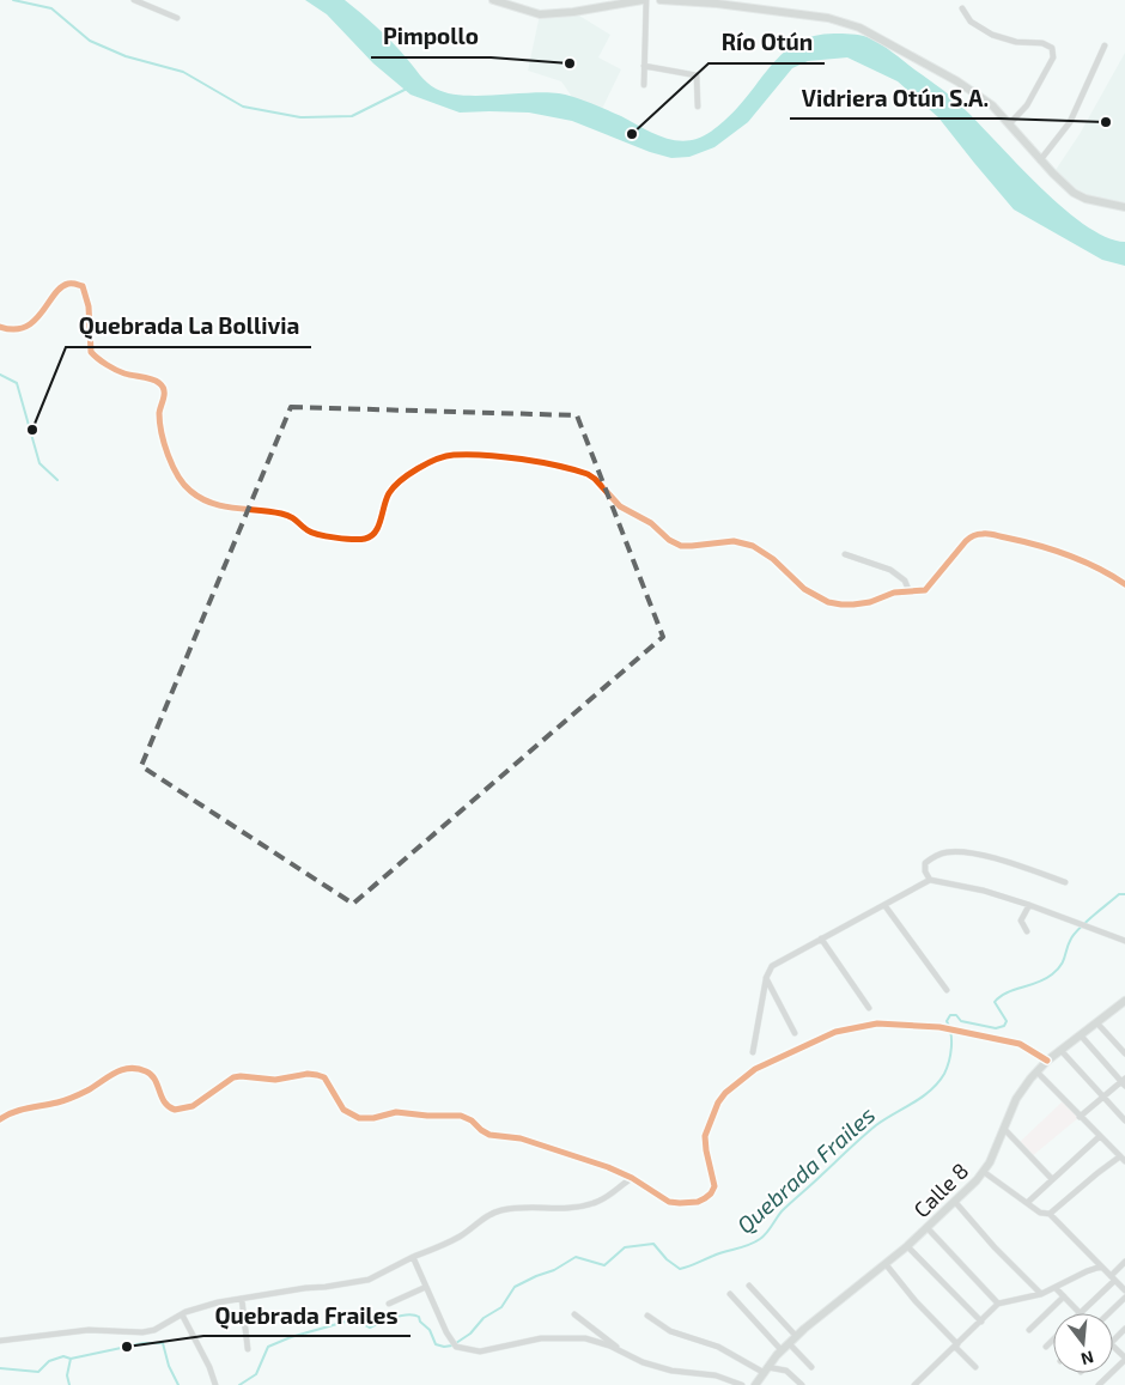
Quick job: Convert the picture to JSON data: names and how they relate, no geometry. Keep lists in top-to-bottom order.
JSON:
{
  "streets": {
    "street": ["Calle 8"]
  },
  "water": ["Quebrada Frailes"],
  "places": [
    "Pimpollo",
    "Vidriera Otún S.A.",
    "Río Otún",
    "Quebrada La Bollivia",
    "Quebrada Frailes"
  ],
  "north": "bottom"
}
